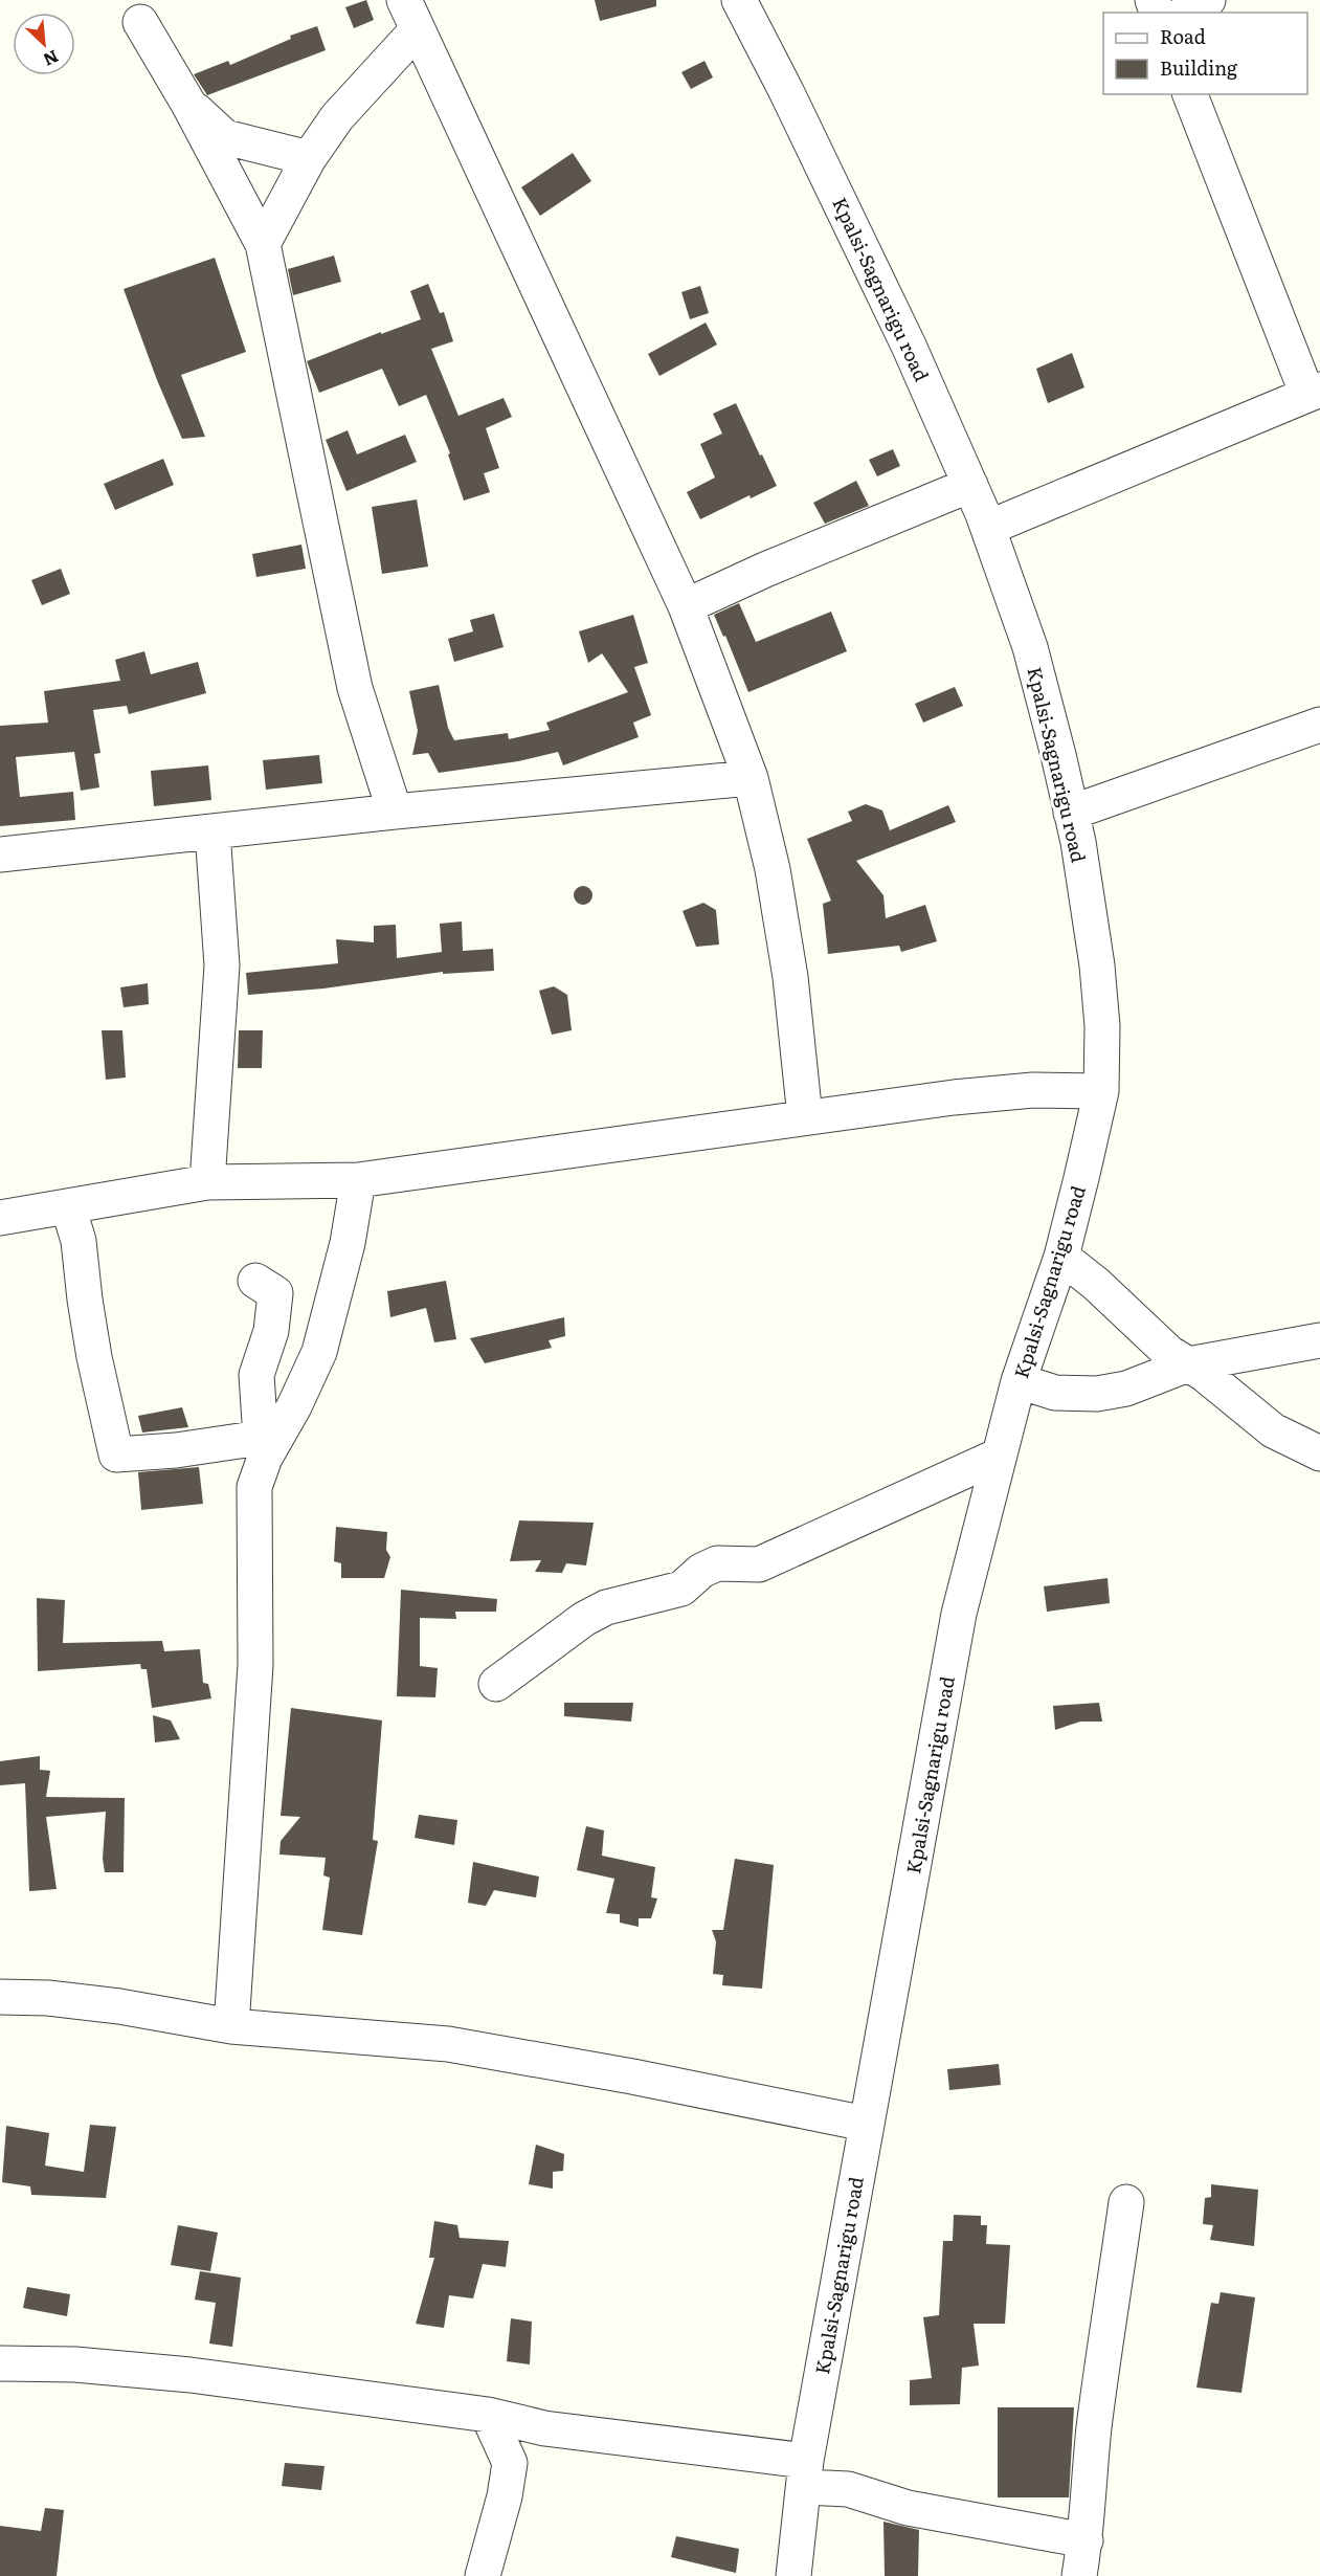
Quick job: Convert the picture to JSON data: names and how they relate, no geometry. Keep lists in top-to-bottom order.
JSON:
{
  "streets": {
    "street": ["Kpalsi-Sagnarigu road"]
  },
  "legend": ["Road", "Building"],
  "north": "bottom right"
}
